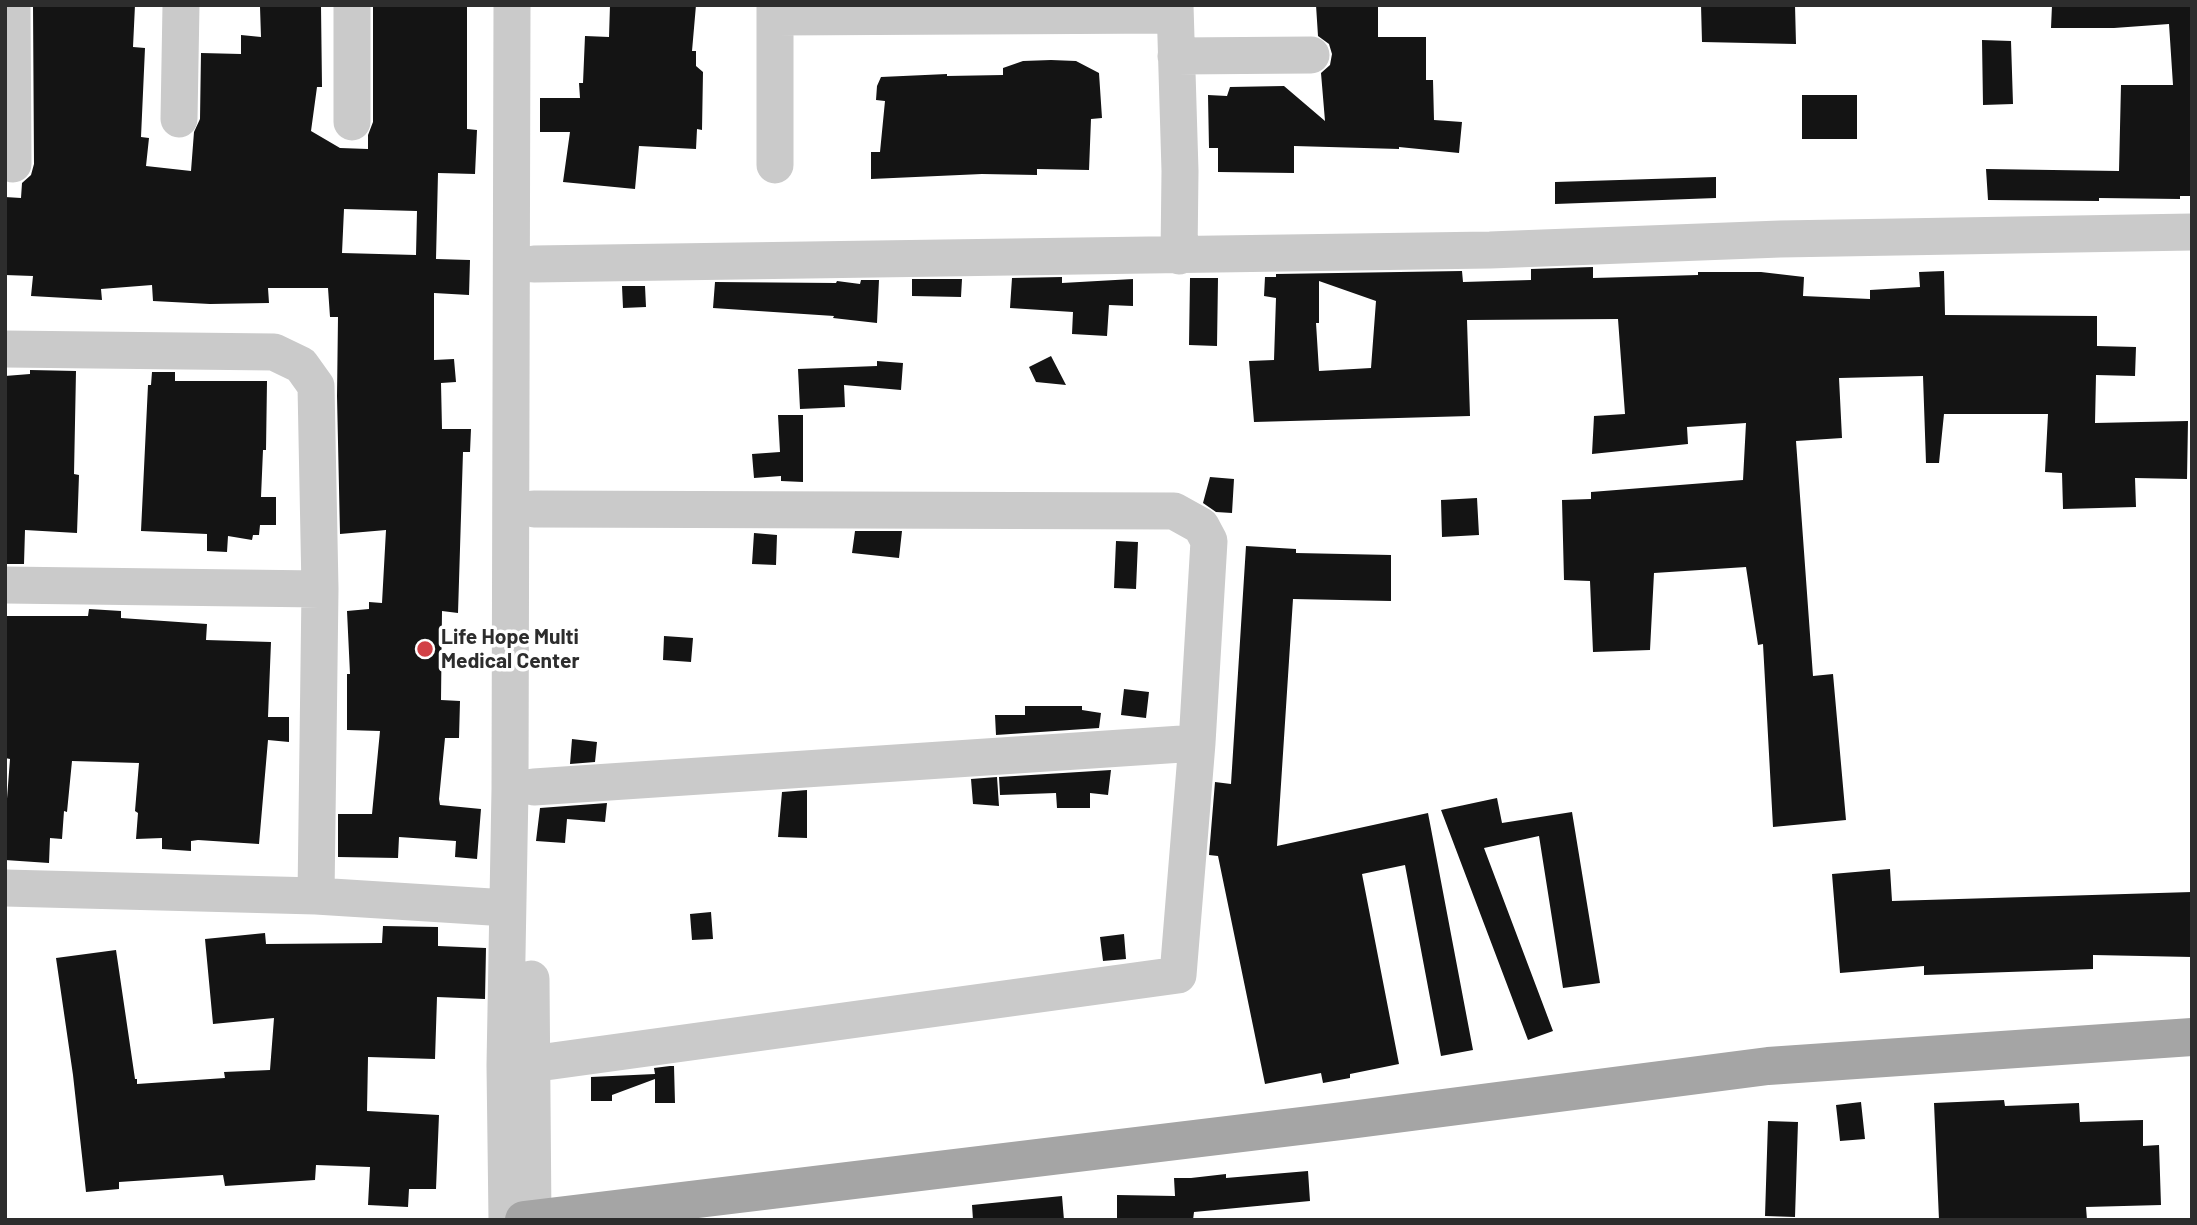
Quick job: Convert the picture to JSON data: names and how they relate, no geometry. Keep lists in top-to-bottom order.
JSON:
{
  "places": ["Life Hope Multi Medical Center"]
}
